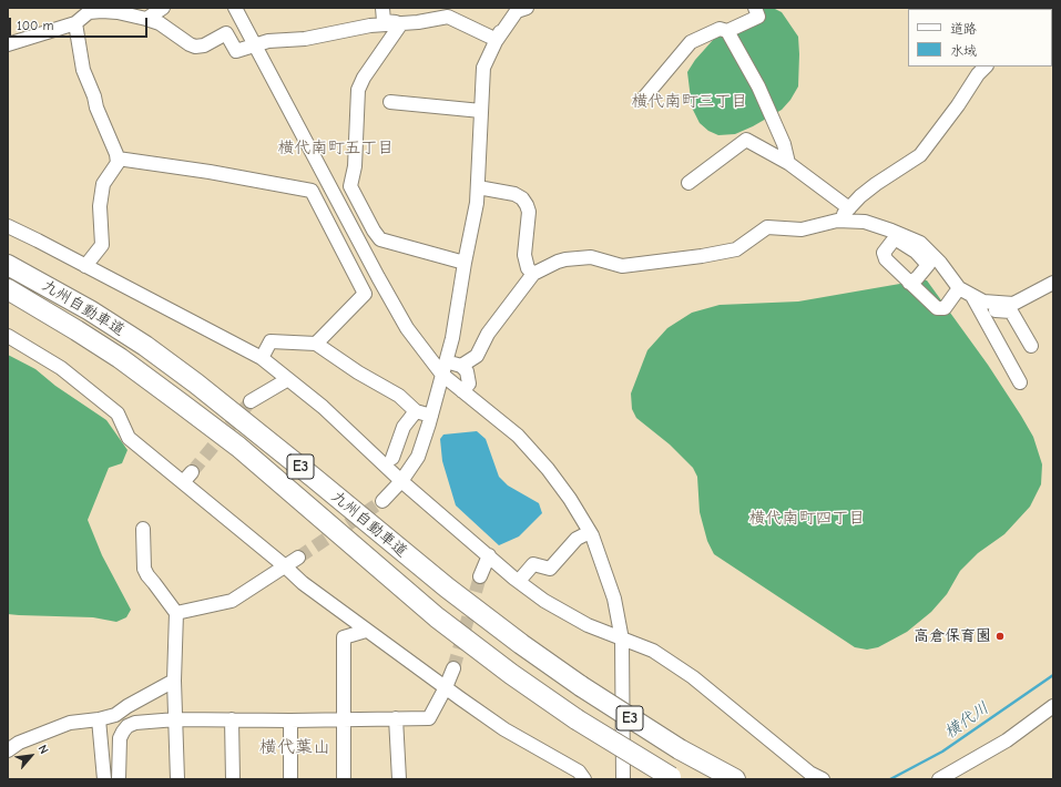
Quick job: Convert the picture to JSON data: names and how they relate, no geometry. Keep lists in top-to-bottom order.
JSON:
{
  "streets": {
    "highway": ["九州自動車道", "E3"]
  },
  "districts": [
    "横代南町三丁目",
    "横代南町五丁目",
    "横代南町四丁目",
    "横代葉山"
  ],
  "water": ["横代川"],
  "places": ["高倉保育園"],
  "legend": ["道路", "水域"],
  "scale_bar": "100 m",
  "north": "top right"
}
